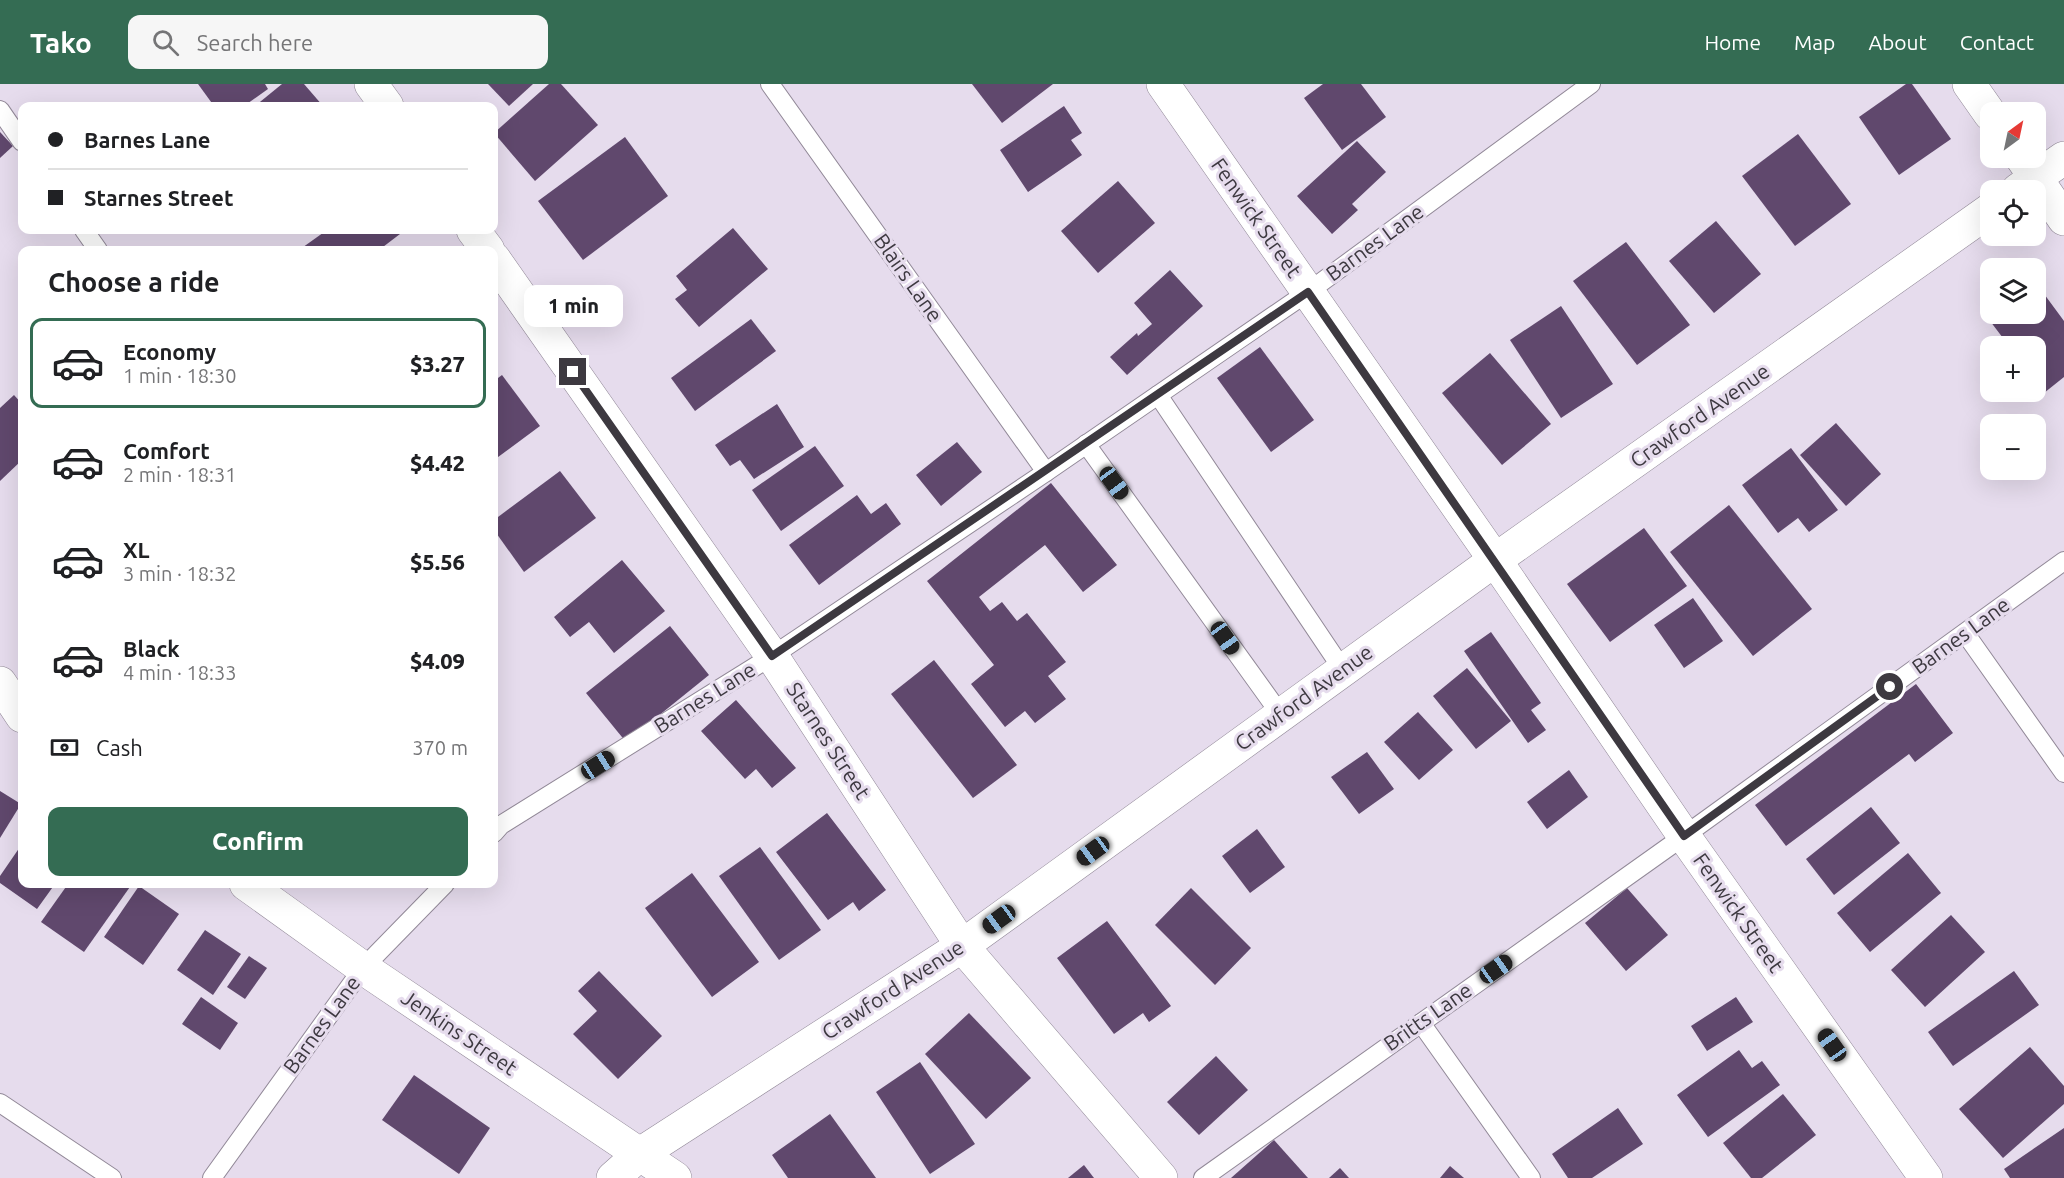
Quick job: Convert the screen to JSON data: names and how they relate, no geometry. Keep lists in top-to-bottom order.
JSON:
{
  "streets": {
    "street": [
      "Fenwick Street",
      "Crawford Avenue",
      "Starnes Street",
      "Jenkins Street"
    ],
    "lane": ["Barnes Lane", "Blairs Lane", "Britts Lane"]
  },
  "crossings": [
    ["Fenwick Street", "Barnes Lane"],
    ["Fenwick Street", "Crawford Avenue"],
    ["Fenwick Street", "Britts Lane"],
    ["Barnes Lane", "Blairs Lane"],
    ["Barnes Lane", "Starnes Street"],
    ["Barnes Lane", "Britts Lane"],
    ["Barnes Lane", "Jenkins Street"],
    ["Crawford Avenue", "Starnes Street"],
    ["Crawford Avenue", "Jenkins Street"]
  ],
  "north": "top right",
  "page": {
    "header": "Tako",
    "search": "Search here",
    "nav": [
      "Home",
      "Map",
      "About",
      "Contact"
    ],
    "map_buttons": ["+", "−"],
    "banner": ["Barnes Lane", "Starnes Street"],
    "heading": "Choose a ride",
    "bubble": "1 min",
    "list": [
      {
        "name": "Economy",
        "note": "1 min · 18:30",
        "value": "$3.27"
      },
      {
        "name": "Comfort",
        "note": "2 min · 18:31",
        "value": "$4.42"
      },
      {
        "name": "XL",
        "note": "3 min · 18:32",
        "value": "$5.56"
      },
      {
        "name": "Black",
        "note": "4 min · 18:33",
        "value": "$4.09"
      }
    ],
    "pay": ["Cash", "370 m"],
    "buttons": "Confirm"
  }
}
